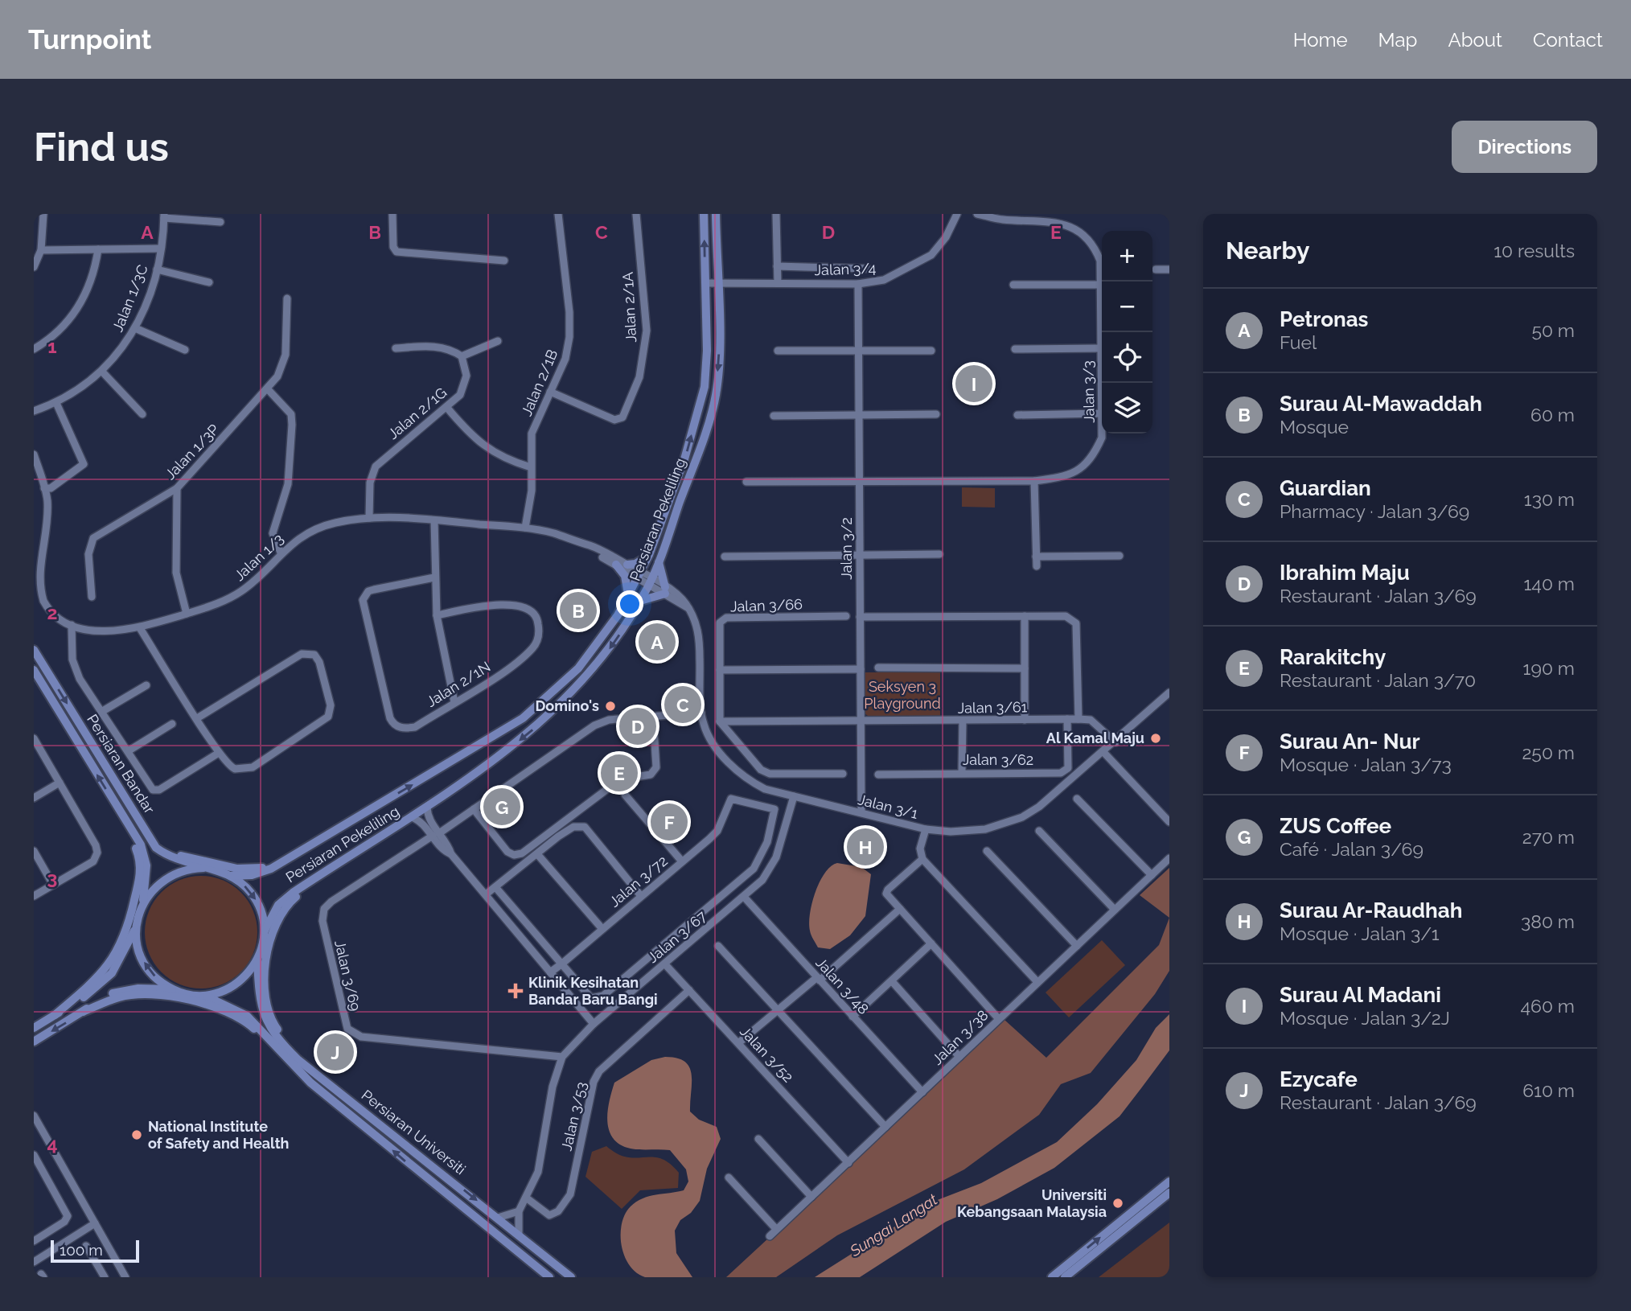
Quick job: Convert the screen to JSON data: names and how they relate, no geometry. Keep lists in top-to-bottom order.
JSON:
{
  "streets": {
    "main road": ["Persiaran Pekeliling", "Persiaran Bandar", "Persiaran Universiti"],
    "street": [
      "Jalan 3/4",
      "Jalan 1/3C",
      "Jalan 2/1A",
      "Jalan 2/1B",
      "Jalan 3/3",
      "Jalan 2/1G",
      "Jalan 1/3P",
      "Jalan 3/2",
      "Jalan 1/3",
      "Jalan 3/66",
      "Jalan 2/1N",
      "Jalan 3/61",
      "Jalan 3/62",
      "Jalan 3/1",
      "Jalan 3/72",
      "Jalan 3/67",
      "Jalan 3/69",
      "Jalan 3/48",
      "Jalan 3/38",
      "Jalan 3/52",
      "Jalan 3/53"
    ]
  },
  "crossings": [
    ["Jalan 3/4", "Persiaran Pekeliling"],
    ["Jalan 3/4", "Jalan 3/2"],
    ["Jalan 2/1A", "Jalan 2/1B"],
    ["Jalan 2/1B", "Jalan 1/3"],
    ["Jalan 3/3", "Jalan 3/2"],
    ["Jalan 2/1G", "Jalan 1/3"],
    ["Persiaran Pekeliling", "Jalan 1/3"],
    ["Persiaran Pekeliling", "Persiaran Bandar"],
    ["Persiaran Pekeliling", "Jalan 3/1"],
    ["Persiaran Pekeliling", "Persiaran Universiti"],
    ["Jalan 3/2", "Jalan 3/61"],
    ["Jalan 3/2", "Jalan 3/1"],
    ["Jalan 1/3", "Jalan 3/1"],
    ["Jalan 3/66", "Jalan 3/61"],
    ["Jalan 3/61", "Jalan 3/62"],
    ["Jalan 3/61", "Jalan 3/1"],
    ["Persiaran Bandar", "Persiaran Universiti"],
    ["Jalan 3/1", "Jalan 3/67"],
    ["Jalan 3/1", "Jalan 3/69"],
    ["Jalan 3/67", "Jalan 3/69"],
    ["Jalan 3/67", "Jalan 3/48"],
    ["Jalan 3/67", "Jalan 3/52"],
    ["Jalan 3/67", "Jalan 3/53"],
    ["Jalan 3/48", "Jalan 3/38"],
    ["Jalan 3/38", "Jalan 3/52"],
    ["Jalan 3/52", "Jalan 3/53"]
  ],
  "water": ["Sungai Langat"],
  "parks": ["Seksyen 3 Playground"],
  "places": {
    "other": [
      "Domino's",
      "Al Kamal Maju",
      "National Institute of Safety and Health",
      "Universiti Kebangsaan Malaysia"
    ],
    "health": ["Klinik Kesihatan Bandar Baru Bangi"]
  },
  "scale_bar": "100 m",
  "page": {
    "header": "Turnpoint",
    "nav": [
      "Home",
      "Map",
      "About",
      "Contact"
    ],
    "buttons": "Directions",
    "title": "Find us",
    "heading": ["Nearby", "10 results"],
    "map_buttons": ["+", "−"],
    "list": [
      {
        "mark": "A",
        "name": "Petronas",
        "note": "Fuel",
        "value": "50 m"
      },
      {
        "mark": "B",
        "name": "Surau Al-Mawaddah",
        "note": "Mosque",
        "value": "60 m"
      },
      {
        "mark": "C",
        "name": "Guardian",
        "note": "Pharmacy · Jalan 3/69",
        "value": "130 m"
      },
      {
        "mark": "D",
        "name": "Ibrahim Maju",
        "note": "Restaurant · Jalan 3/69",
        "value": "140 m"
      },
      {
        "mark": "E",
        "name": "Rarakitchy",
        "note": "Restaurant · Jalan 3/70",
        "value": "190 m"
      },
      {
        "mark": "F",
        "name": "Surau An- Nur",
        "note": "Mosque · Jalan 3/73",
        "value": "250 m"
      },
      {
        "mark": "G",
        "name": "ZUS Coffee",
        "note": "Café · Jalan 3/69",
        "value": "270 m"
      },
      {
        "mark": "H",
        "name": "Surau Ar-Raudhah",
        "note": "Mosque · Jalan 3/1",
        "value": "380 m"
      },
      {
        "mark": "I",
        "name": "Surau Al Madani",
        "note": "Mosque · Jalan 3/2J",
        "value": "460 m"
      },
      {
        "mark": "J",
        "name": "Ezycafe",
        "note": "Restaurant · Jalan 3/69",
        "value": "610 m"
      }
    ],
    "pins": [
      "I",
      "B",
      "A",
      "C",
      "D",
      "E",
      "G",
      "F",
      "H",
      "J"
    ],
    "scale": "100 m"
  },
  "grid": {
    "columns": [
      "A",
      "B",
      "C",
      "D",
      "E"
    ],
    "rows": [
      "1",
      "2",
      "3",
      "4"
    ]
  }
}
